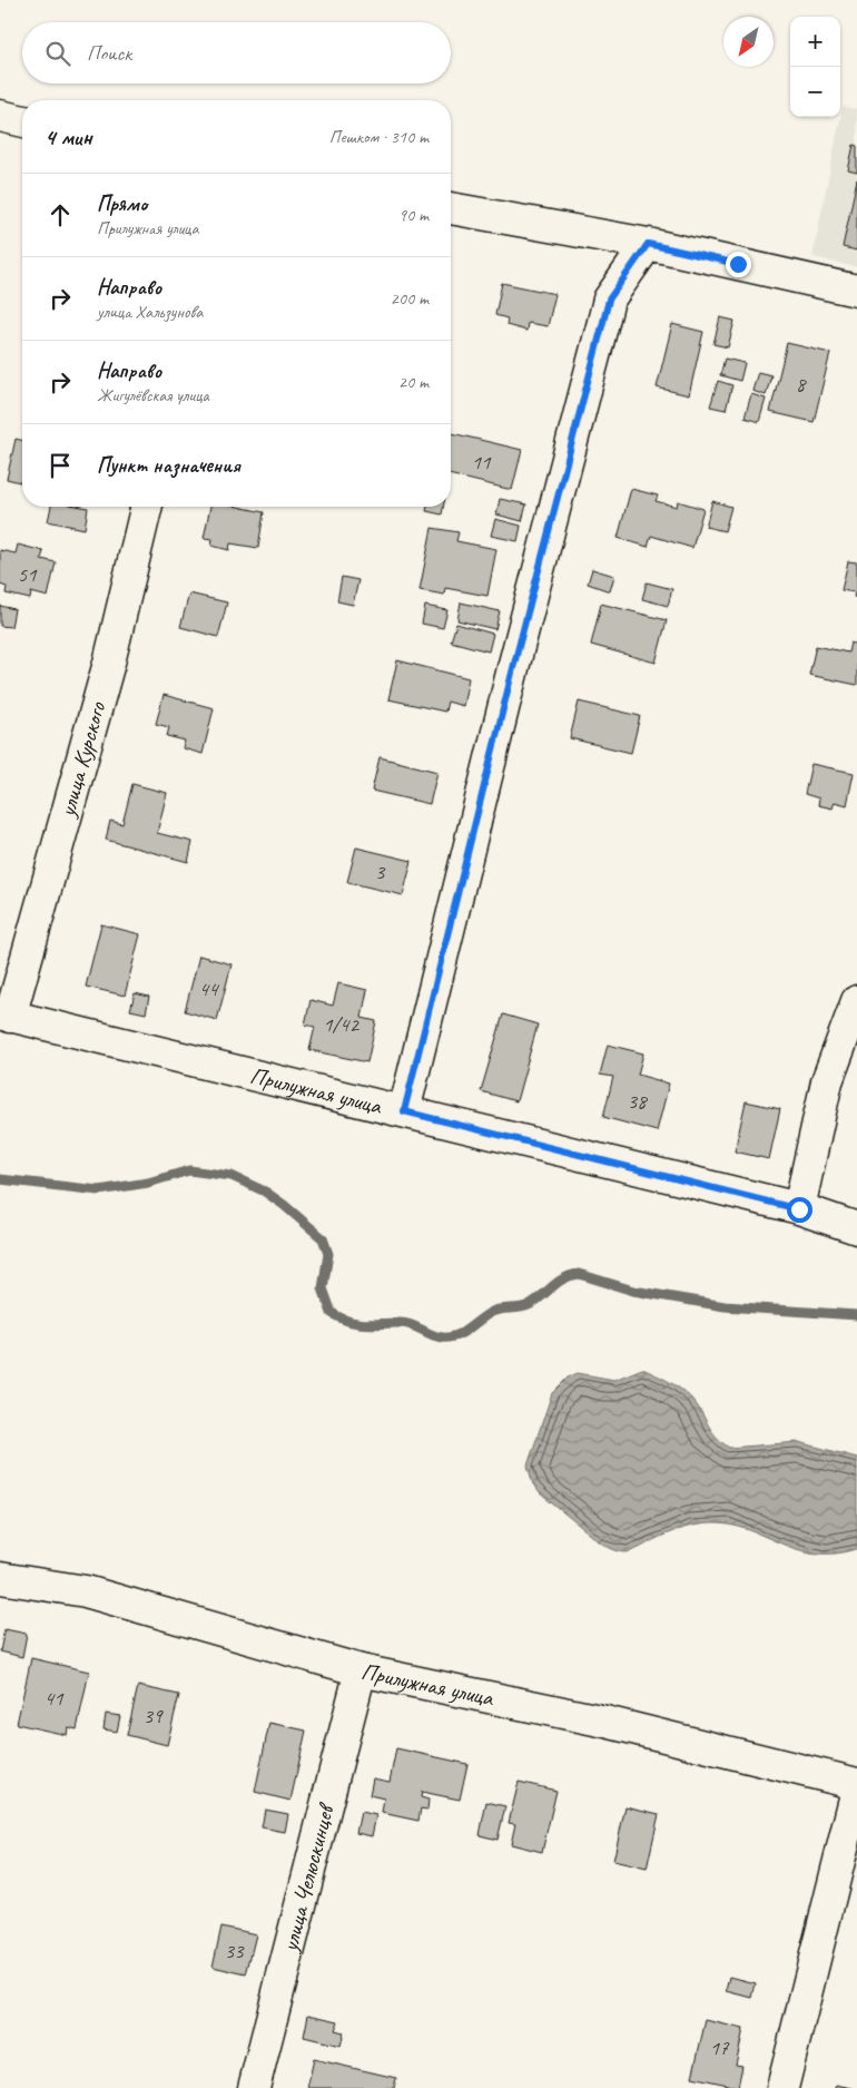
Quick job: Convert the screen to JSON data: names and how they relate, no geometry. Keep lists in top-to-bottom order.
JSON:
{
  "streets": {
    "street": ["улица Курского", "Прилужная улица", "улица Челюскинцев"]
  },
  "crossings": [
    ["улица Курского", "Прилужная улица"],
    ["Прилужная улица", "улица Челюскинцев"]
  ],
  "house_numbers": [
    "8",
    "11",
    "51",
    "3",
    "44",
    "1/42",
    "38",
    "41",
    "39",
    "33",
    "17"
  ],
  "north": "bottom left",
  "page": {
    "map_buttons": ["+", "−"],
    "search": "Поиск",
    "heading": ["4 мин", "Пешком · 310 m"],
    "list": [
      ["Прямо", "Прилужная улица", "90 m"],
      ["Направо", "улица Хальзунова", "200 m"],
      ["Направо", "Жигулёвская улица", "20 m"],
      "Пункт назначения"
    ]
  }
}
